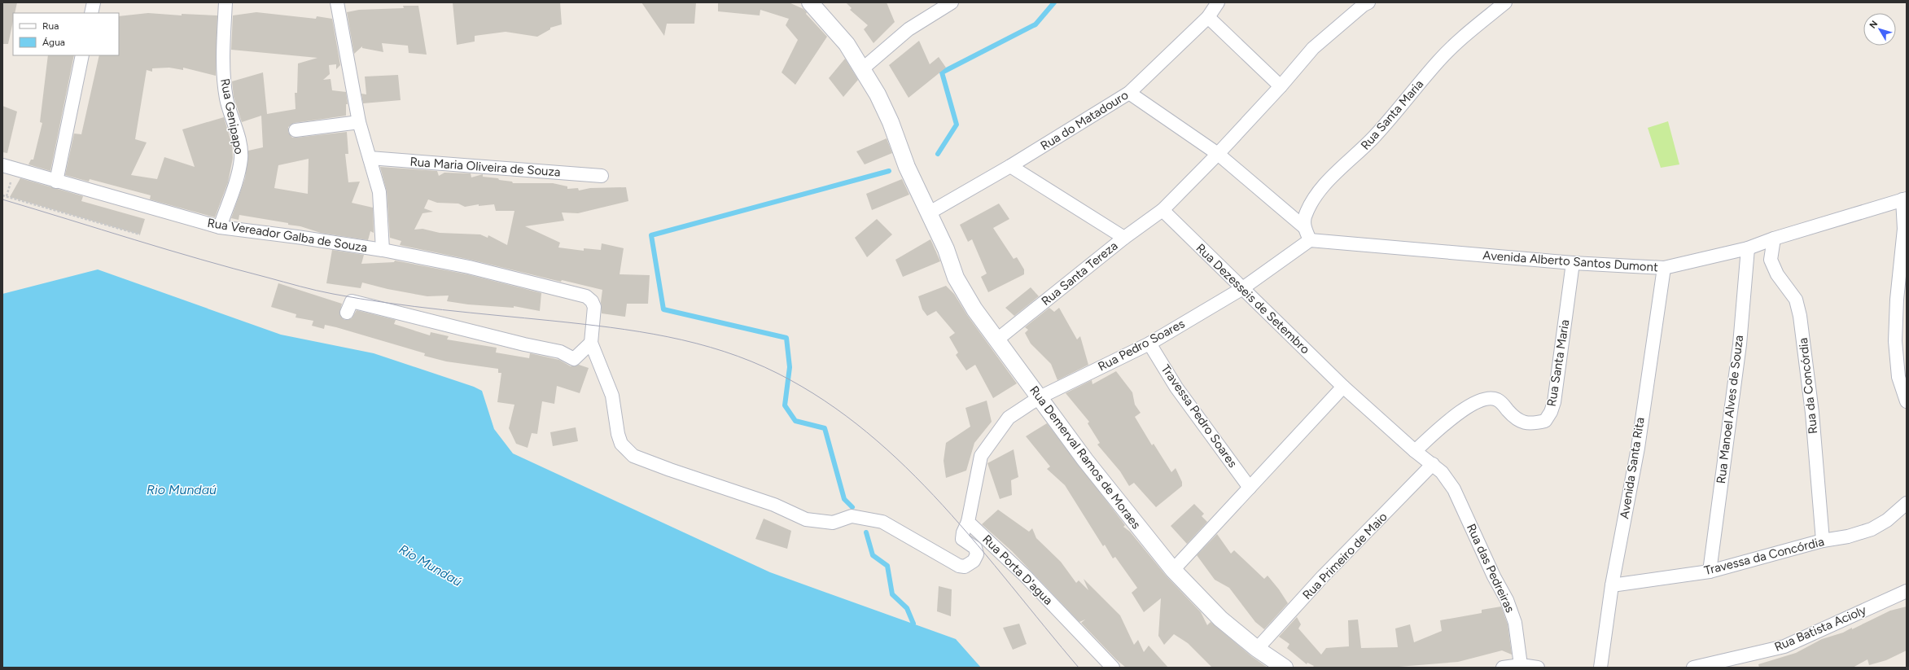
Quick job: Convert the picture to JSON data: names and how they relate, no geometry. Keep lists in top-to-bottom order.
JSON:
{
  "streets": {
    "street": [
      "Rua Santa Maria",
      "Rua Genipapo",
      "Rua do Matadouro",
      "Rua Maria Oliveira de Souza",
      "Rua Vereador Galba de Souza",
      "Avenida Alberto Santos Dumont",
      "Rua Santa Tereza",
      "Rua Dezesseis de Setembro",
      "Rua Pedro Soares",
      "Rua da Concórdia",
      "Rua Manoel Alves de Souza",
      "Travessa Pedro Soares",
      "Rua Demerval Ramos de Moraes",
      "Avenida Santa Rita",
      "Rua Primeiro de Maio",
      "Travessa da Concórdia",
      "Rua das Pedreiras",
      "Rua Porta D'agua",
      "Rua Batista Acioly"
    ]
  },
  "crossings": [
    ["Rua Santa Maria", "Avenida Alberto Santos Dumont"],
    ["Rua Santa Maria", "Rua Dezesseis de Setembro"],
    ["Rua Genipapo", "Rua Vereador Galba de Souza"],
    ["Rua do Matadouro", "Rua Demerval Ramos de Moraes"],
    ["Avenida Alberto Santos Dumont", "Rua da Concórdia"],
    ["Avenida Alberto Santos Dumont", "Rua Manoel Alves de Souza"],
    ["Avenida Alberto Santos Dumont", "Avenida Santa Rita"],
    ["Rua Santa Tereza", "Rua Dezesseis de Setembro"],
    ["Rua Santa Tereza", "Rua Demerval Ramos de Moraes"],
    ["Rua Dezesseis de Setembro", "Rua Pedro Soares"],
    ["Rua Dezesseis de Setembro", "Rua Primeiro de Maio"],
    ["Rua Dezesseis de Setembro", "Rua das Pedreiras"],
    ["Rua Pedro Soares", "Travessa Pedro Soares"],
    ["Rua Pedro Soares", "Rua Demerval Ramos de Moraes"],
    ["Rua Pedro Soares", "Rua Porta D'agua"],
    ["Rua da Concórdia", "Travessa da Concórdia"],
    ["Rua Manoel Alves de Souza", "Travessa da Concórdia"],
    ["Rua Demerval Ramos de Moraes", "Rua Primeiro de Maio"],
    ["Avenida Santa Rita", "Travessa da Concórdia"]
  ],
  "water": ["Rio Mundaú"],
  "legend": ["Rua", "Água"],
  "north": "top left"
}
